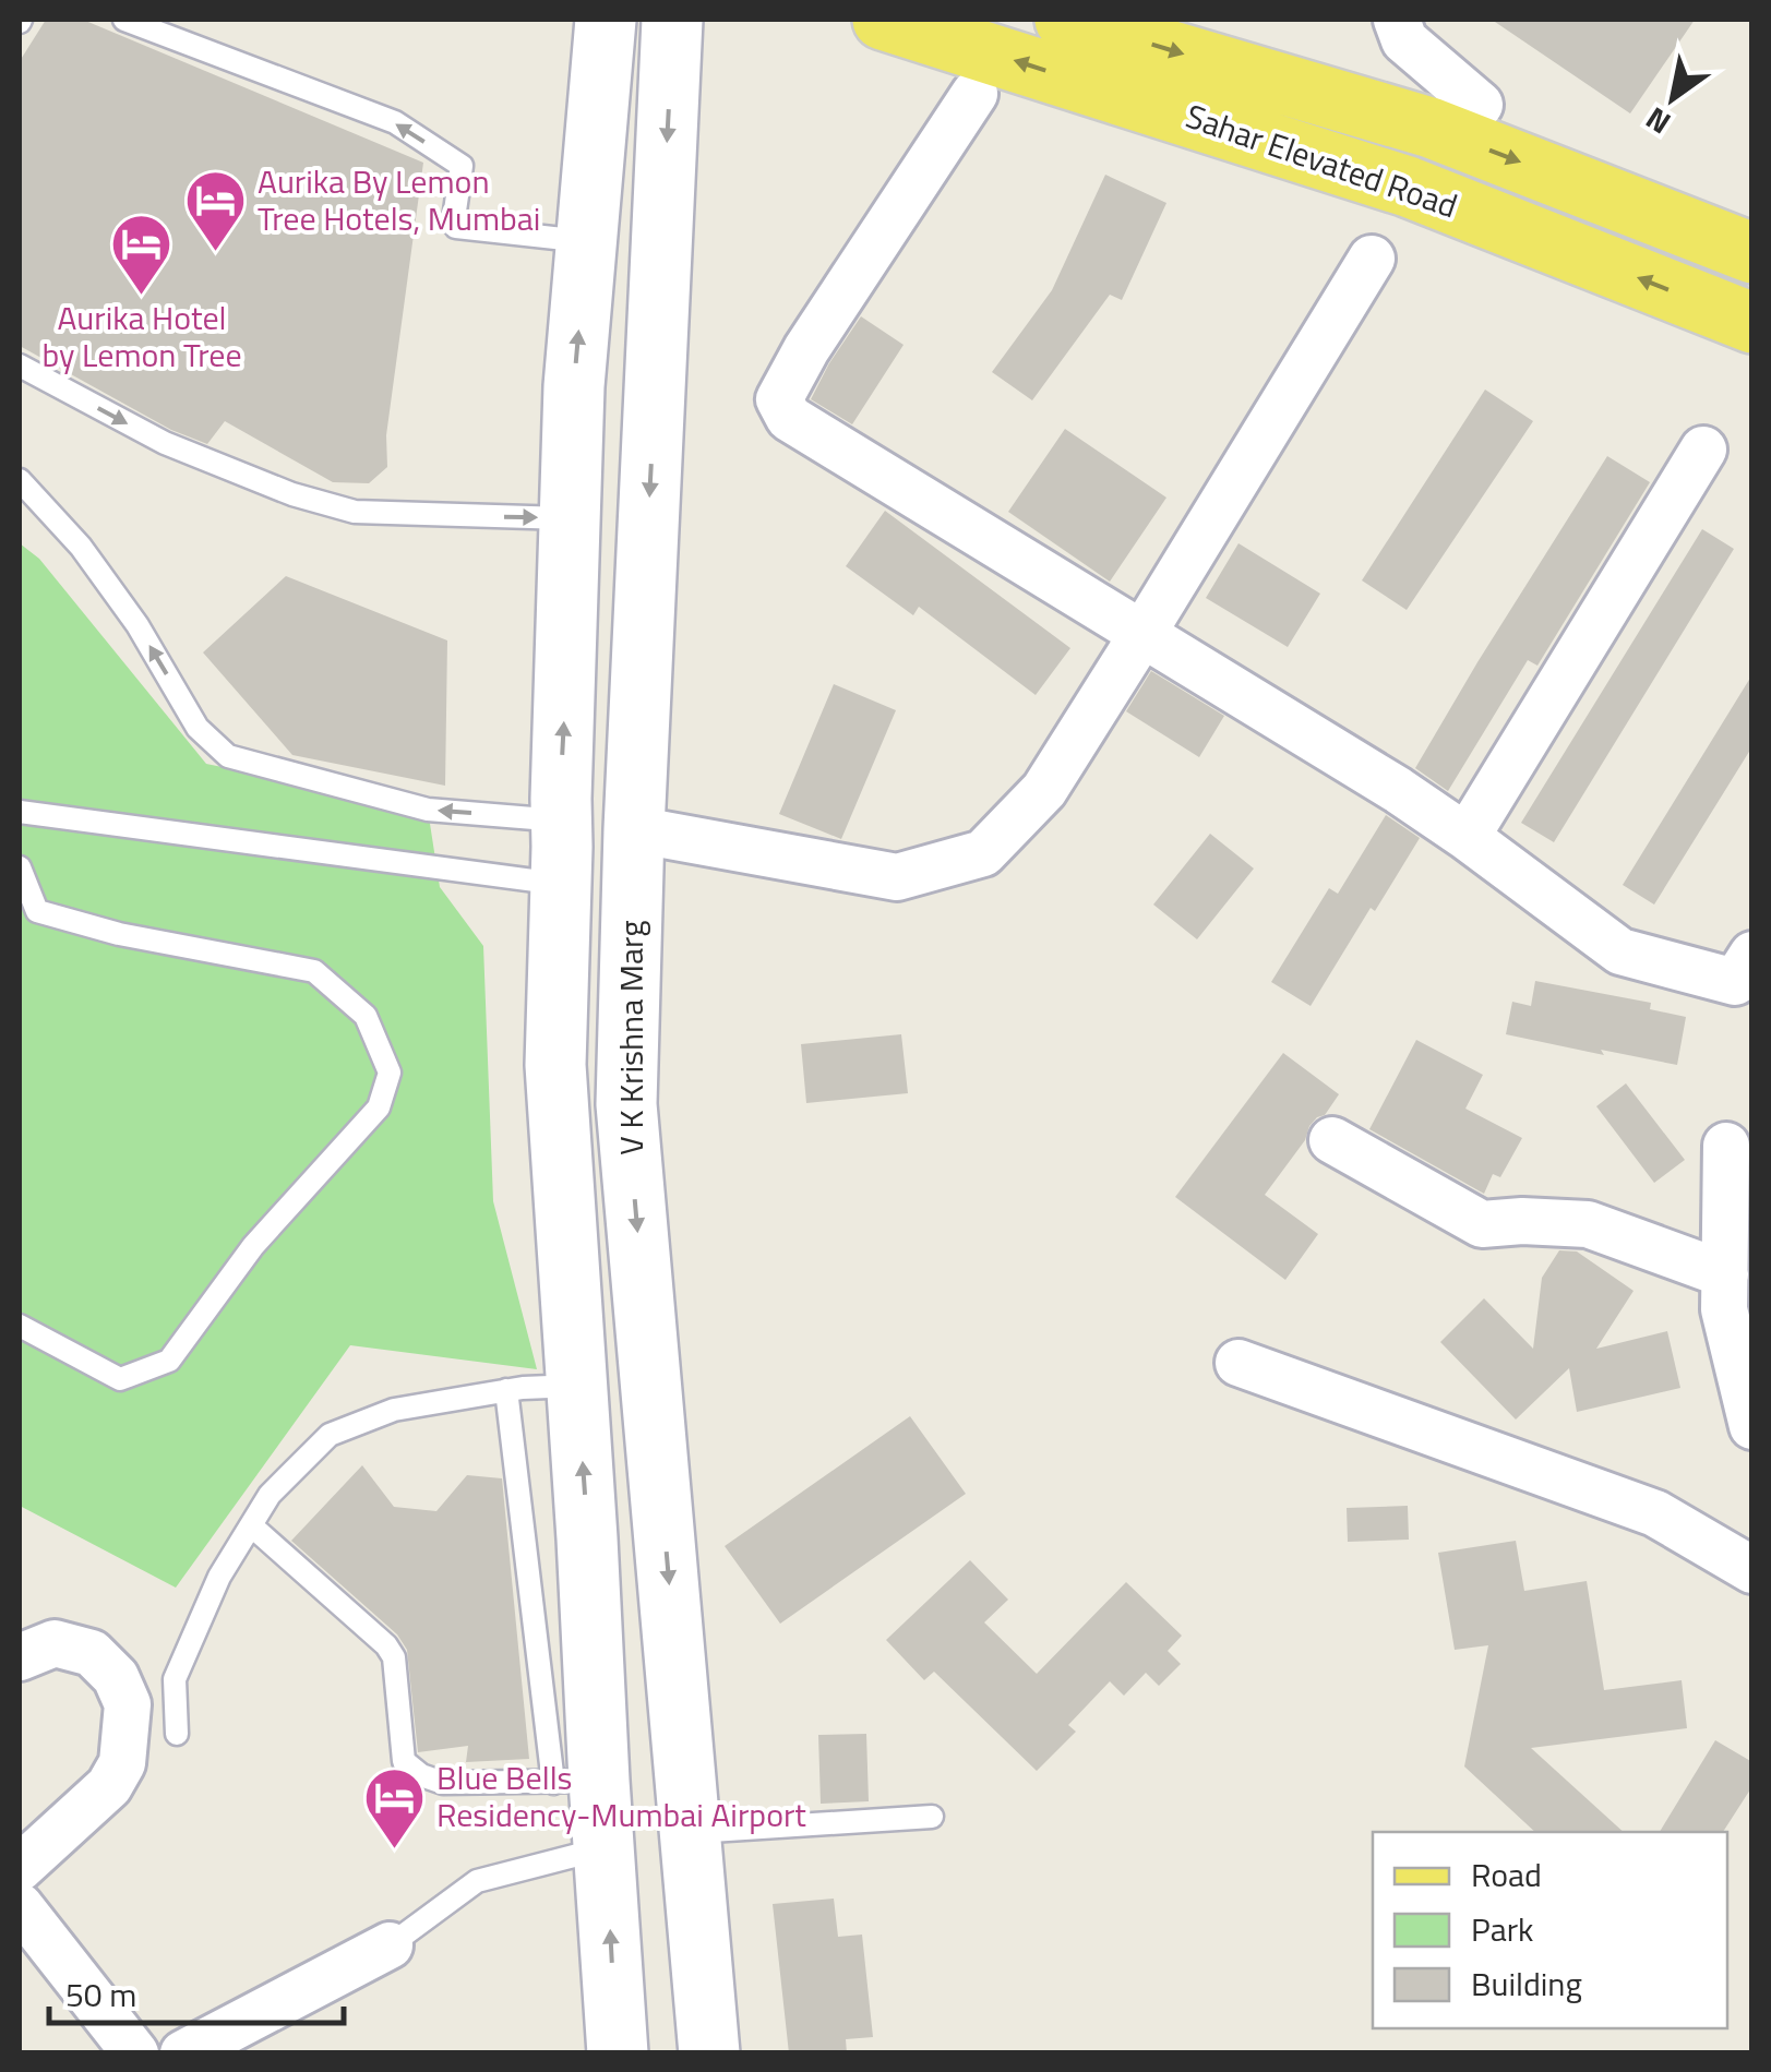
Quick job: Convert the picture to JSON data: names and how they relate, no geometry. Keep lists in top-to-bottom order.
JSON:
{
  "streets": {
    "main road": ["Sahar Elevated Road", "V K Krishna Marg"]
  },
  "places": {
    "hotel": ["Aurika By Lemon Tree Hotels, Mumbai", "Aurika Hotel by Lemon Tree", "Blue Bells Residency-Mumbai Airport"]
  },
  "legend": ["Road", "Park", "Building"],
  "scale_bar": "50 m",
  "north": "bottom left"
}
